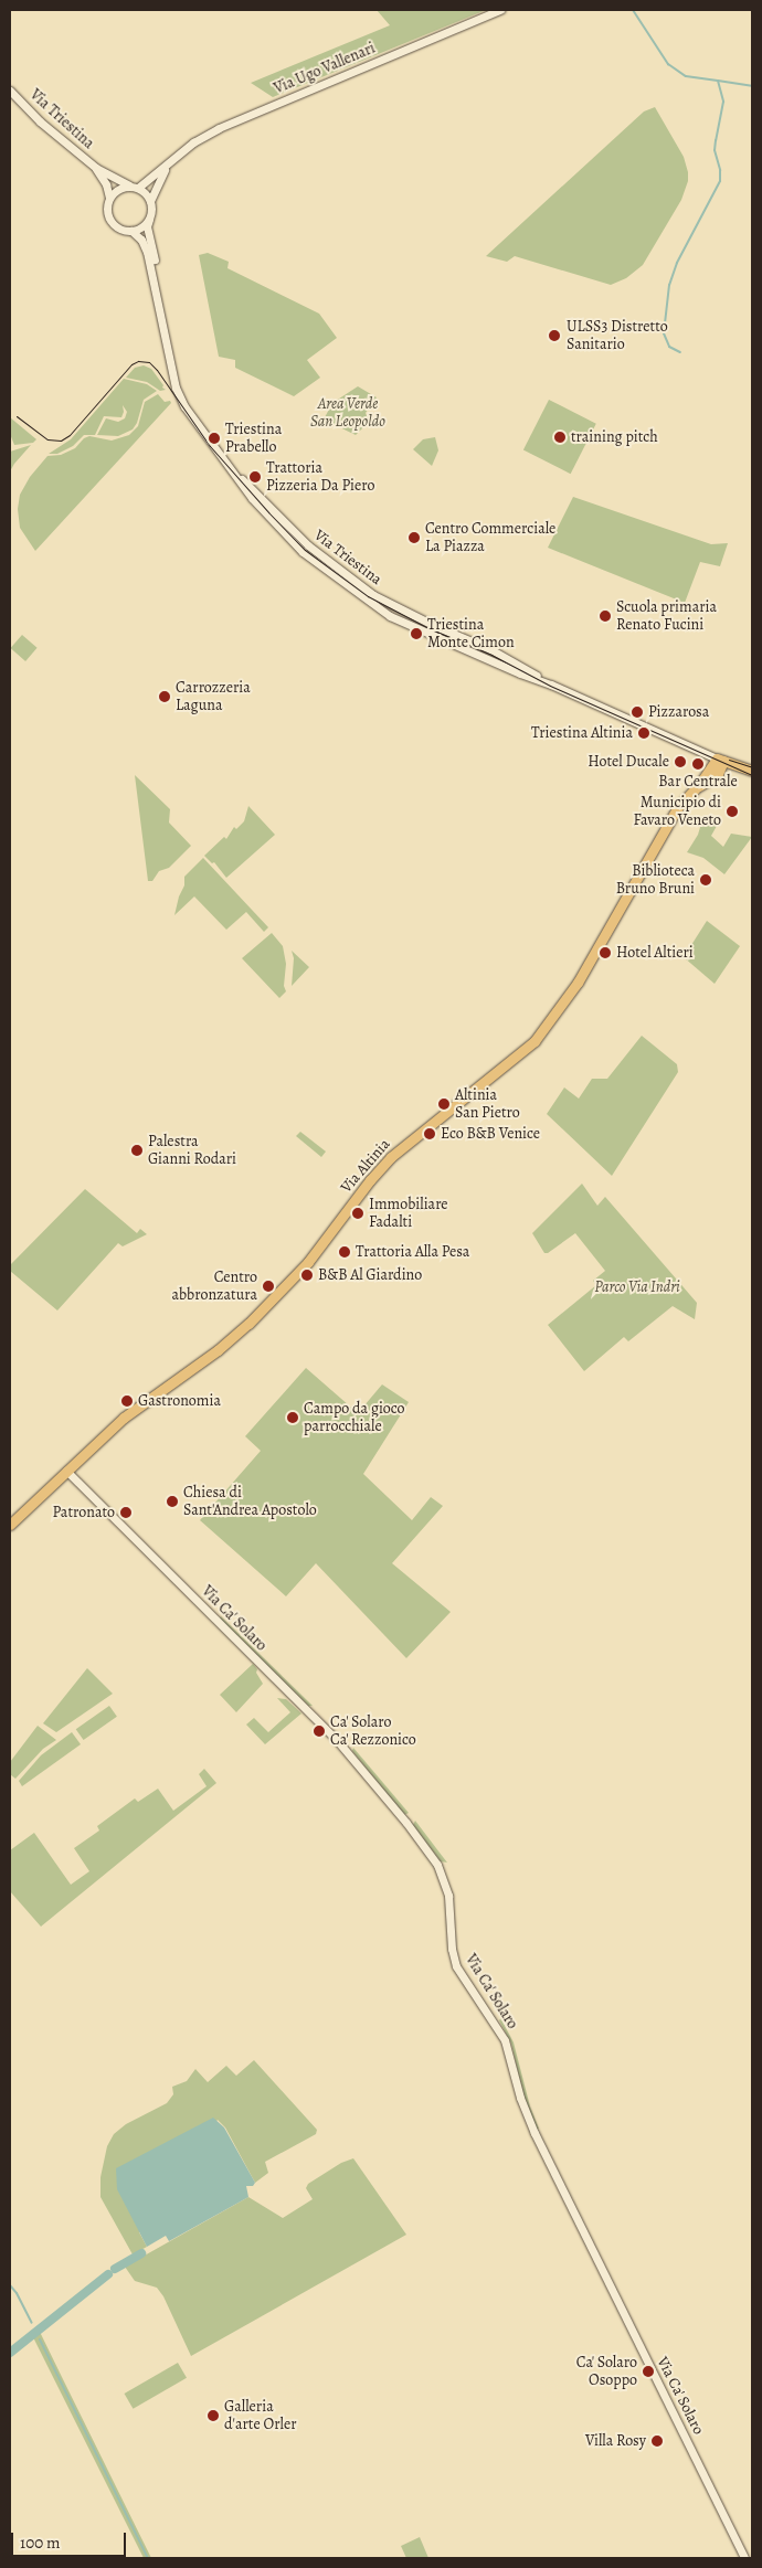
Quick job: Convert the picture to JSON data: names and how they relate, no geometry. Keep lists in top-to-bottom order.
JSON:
{
  "streets": {
    "main road": ["Via Altinia"],
    "street": ["Via Ugo Vallenari", "Via Triestina", "Via Ca' Solaro"]
  },
  "crossings": [
    ["Via Ugo Vallenari", "Via Triestina"],
    ["Via Triestina", "Via Altinia"],
    ["Via Altinia", "Via Ca' Solaro"]
  ],
  "parks": ["Area Verde San Leopoldo", "Parco Via Indri"],
  "places": [
    "ULSS3 Distretto Sanitario",
    "training pitch",
    "Triestina Prabello",
    "Trattoria Pizzeria Da Piero",
    "Centro Commerciale La Piazza",
    "Scuola primaria Renato Fucini",
    "Triestina Monte Cimon",
    "Carrozzeria Laguna",
    "Pizzarosa",
    "Triestina Altinia",
    "Hotel Ducale",
    "Bar Centrale",
    "Municipio di Favaro Veneto",
    "Biblioteca Bruno Bruni",
    "Hotel Altieri",
    "Altinia San Pietro",
    "Eco B&B Venice",
    "Palestra Gianni Rodari",
    "Immobiliare Fadalti",
    "Trattoria Alla Pesa",
    "B&B Al Giardino",
    "Centro abbronzatura",
    "Gastronomia",
    "Campo da gioco parrocchiale",
    "Chiesa di Sant'Andrea Apostolo",
    "Patronato",
    "Ca' Solaro Ca' Rezzonico",
    "Ca' Solaro Osoppo",
    "Galleria d'arte Orler",
    "Villa Rosy"
  ],
  "scale_bar": "100 m"
}
